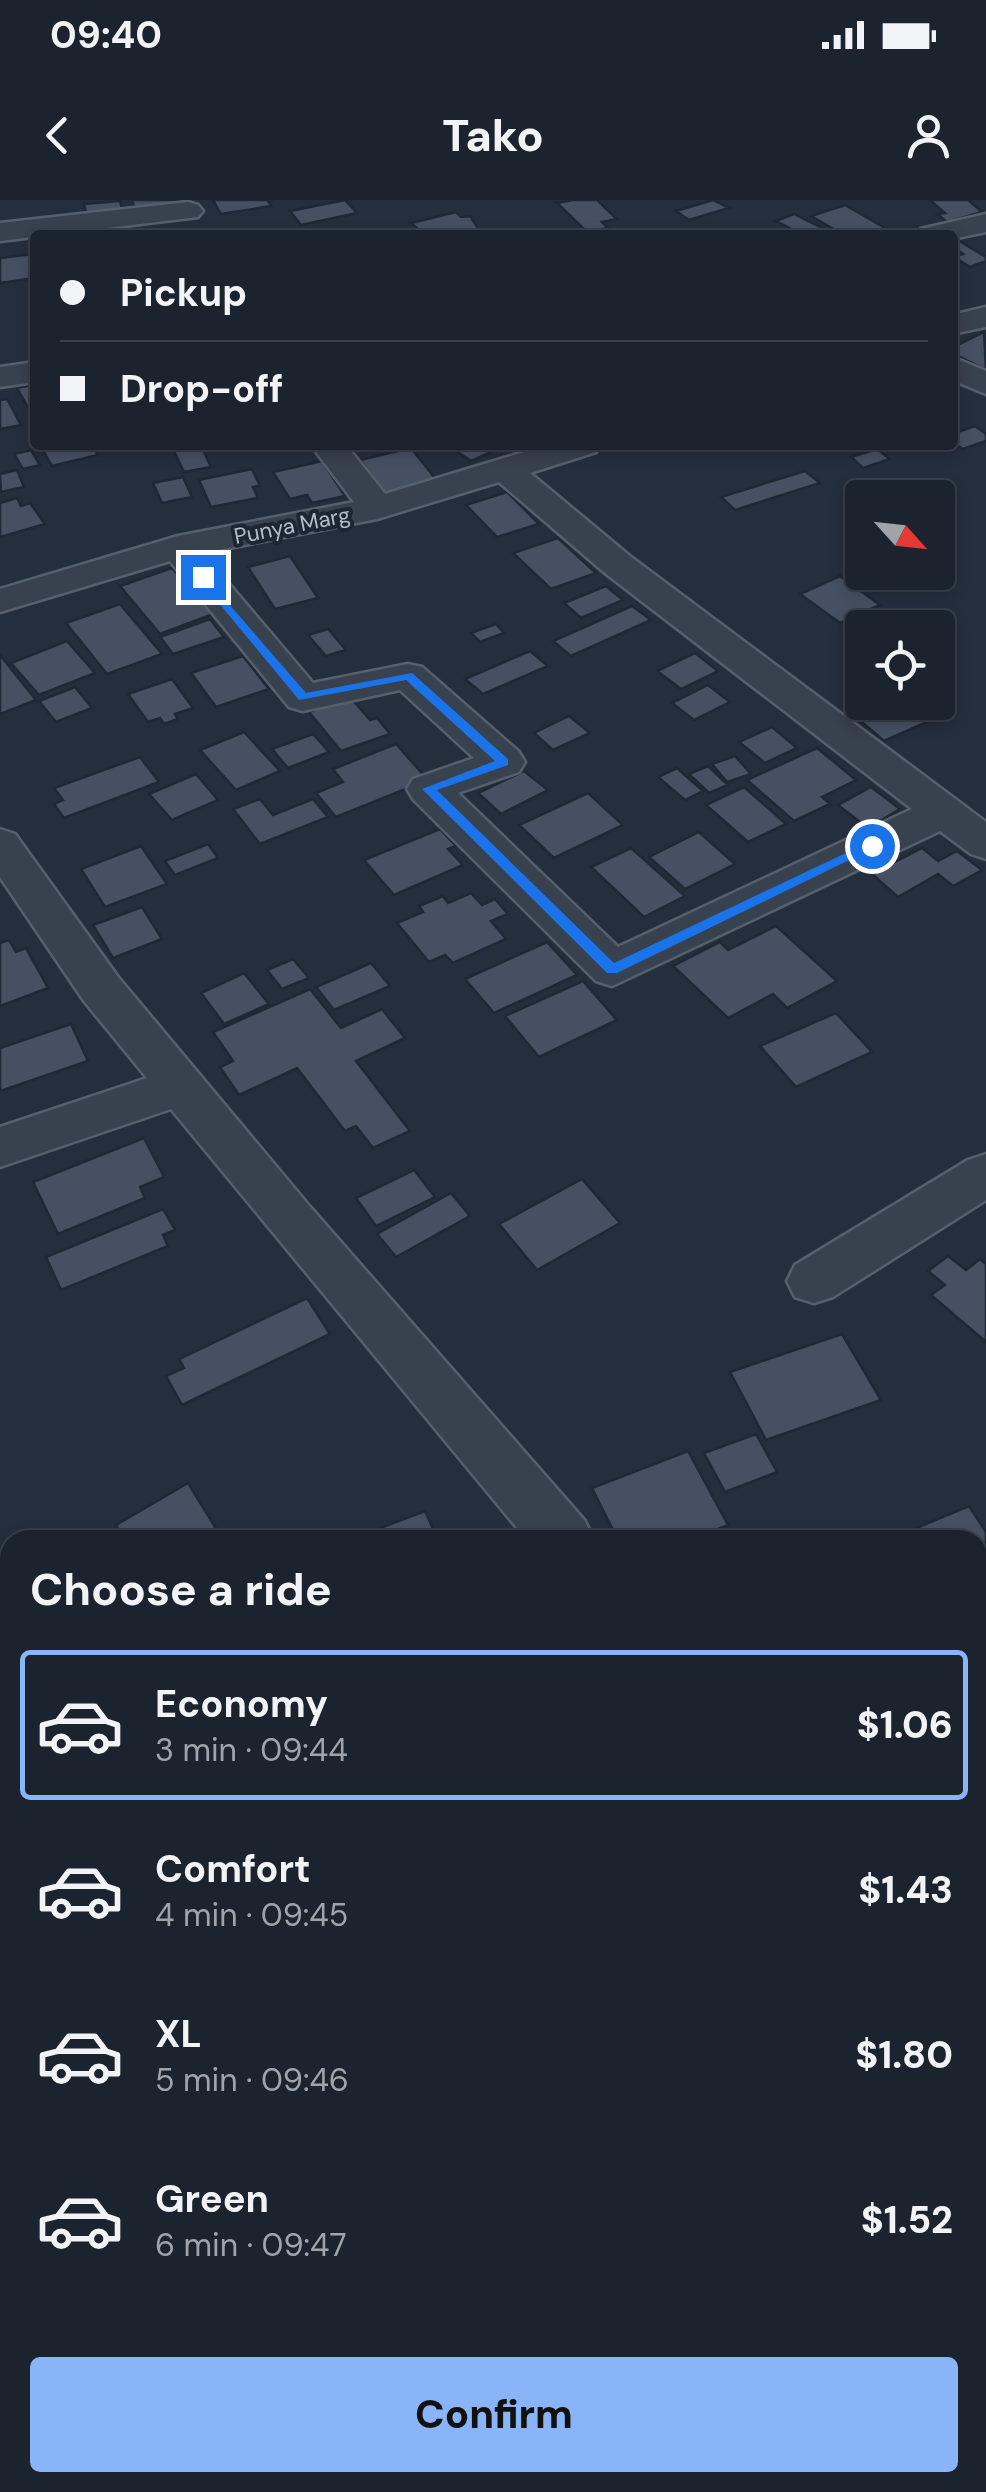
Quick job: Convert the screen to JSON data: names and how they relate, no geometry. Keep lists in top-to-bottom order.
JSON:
{
  "streets": {
    "street": ["Punya Marg"]
  },
  "north": "bottom right",
  "page": {
    "status": "09:40",
    "header": "Tako",
    "banner": ["Pickup", "Drop-off"],
    "heading": "Choose a ride",
    "list": [
      {
        "name": "Economy",
        "note": "3 min · 09:44",
        "value": "$1.06"
      },
      {
        "name": "Comfort",
        "note": "4 min · 09:45",
        "value": "$1.43"
      },
      {
        "name": "XL",
        "note": "5 min · 09:46",
        "value": "$1.80"
      },
      {
        "name": "Green",
        "note": "6 min · 09:47",
        "value": "$1.52"
      }
    ],
    "buttons": "Confirm"
  }
}
